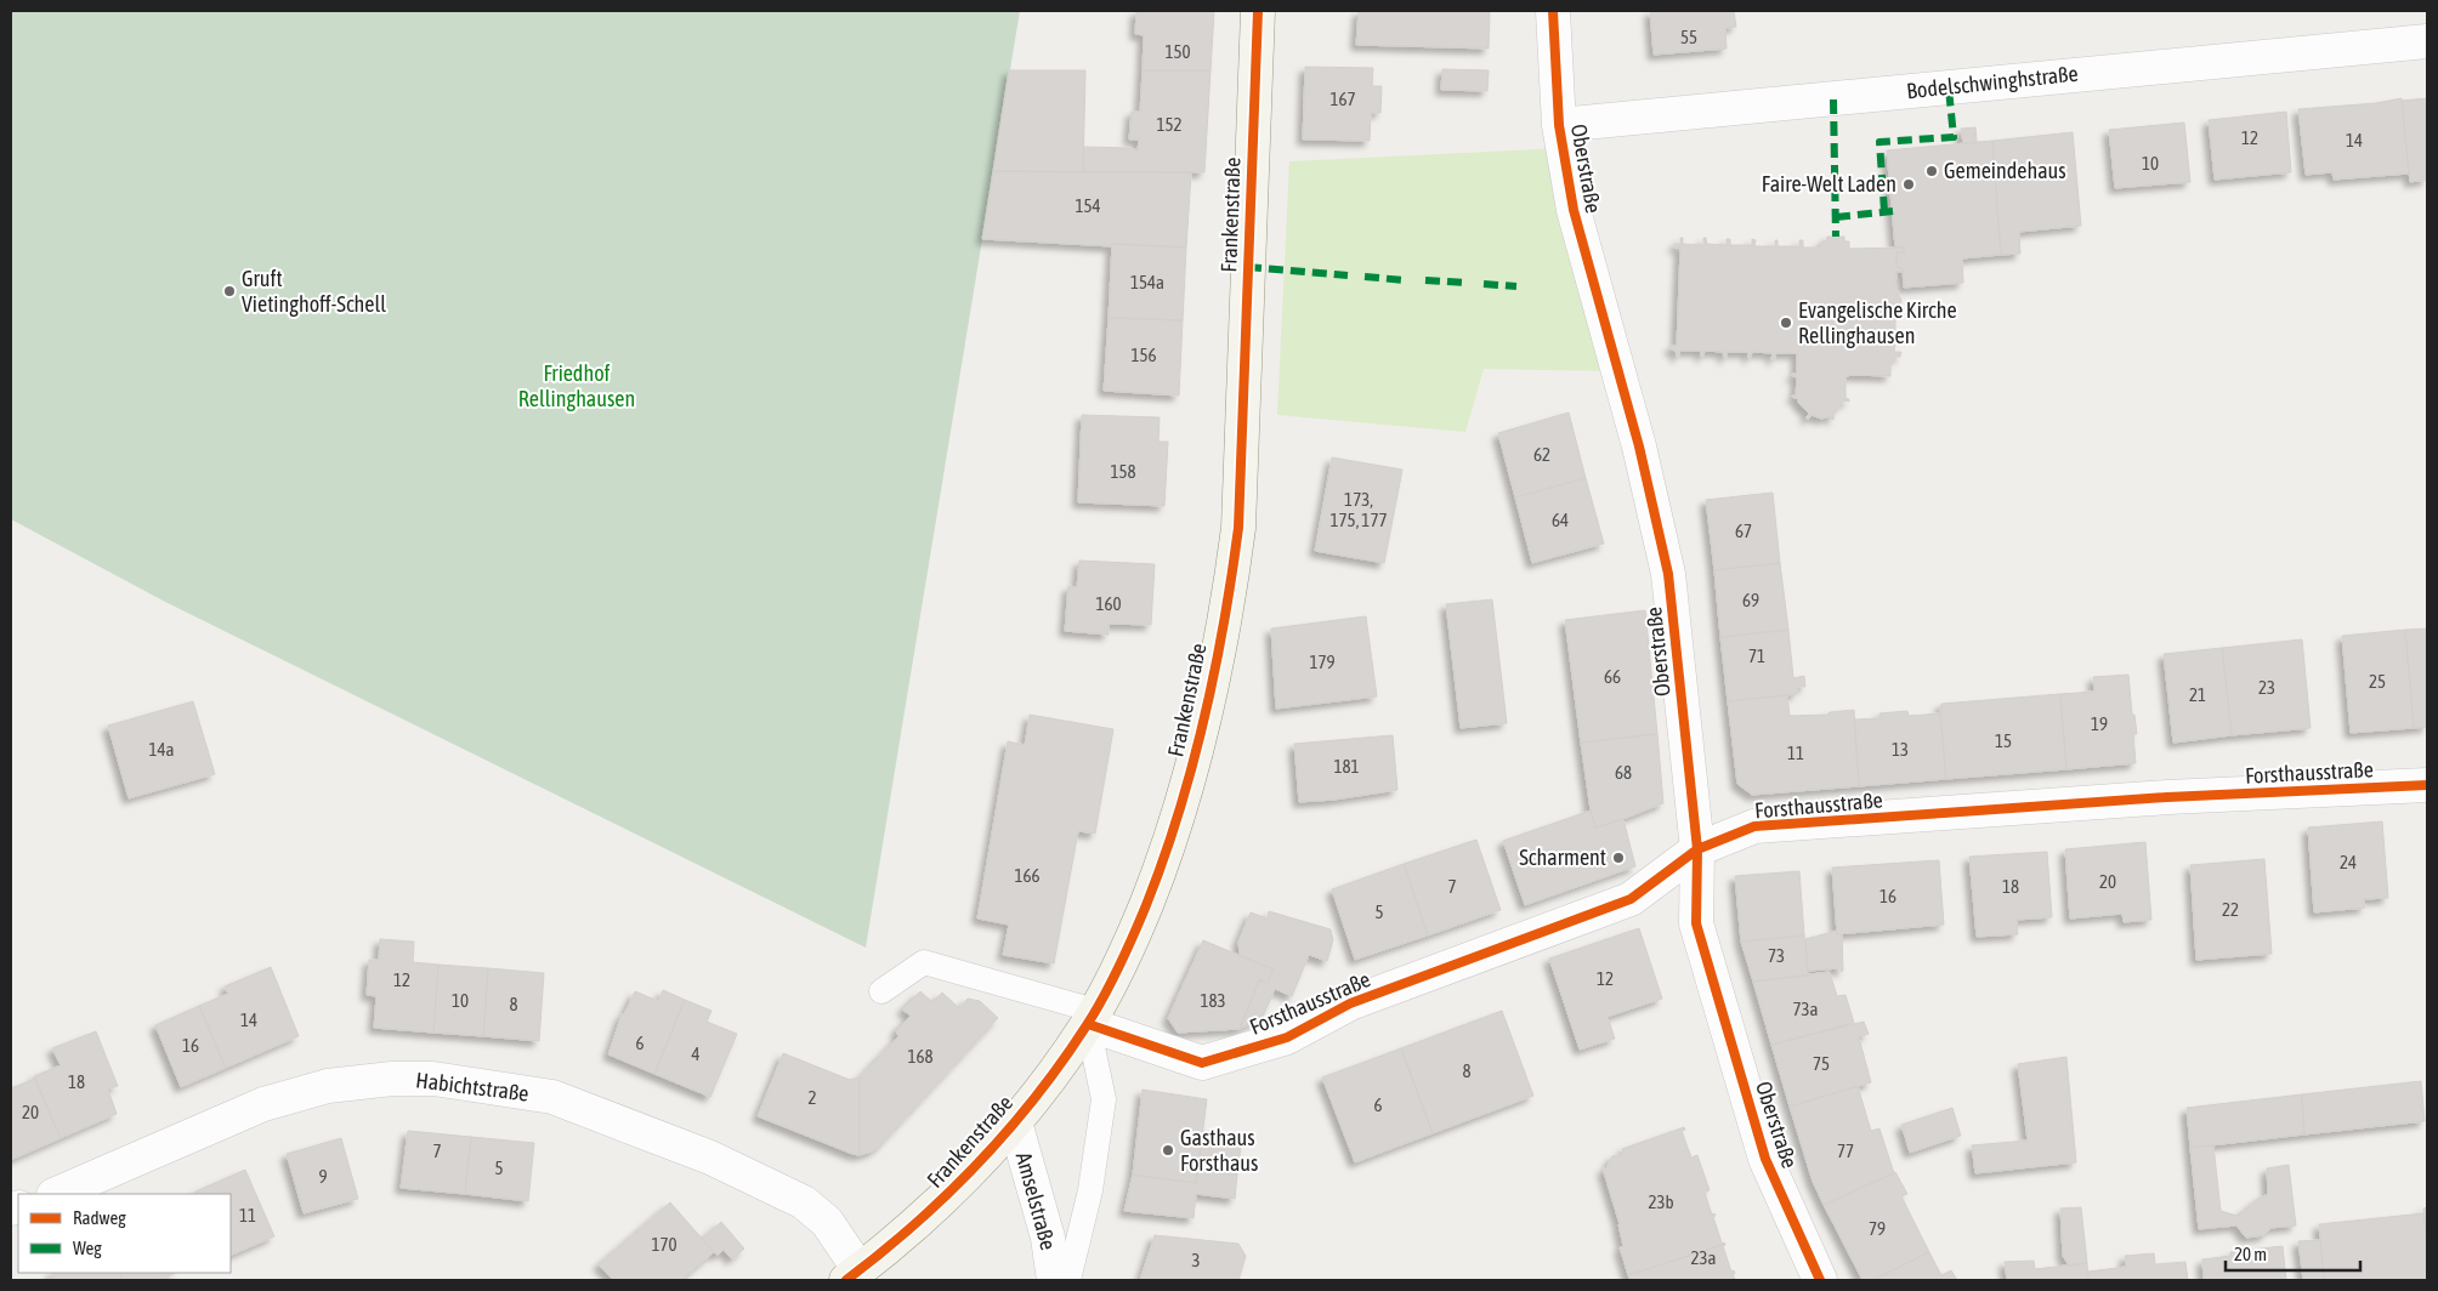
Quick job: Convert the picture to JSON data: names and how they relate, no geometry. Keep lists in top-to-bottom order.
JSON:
{
  "streets": {
    "main road": ["Frankenstraße"],
    "street": [
      "Bodelschwinghstraße",
      "Oberstraße",
      "Forsthausstraße",
      "Habichtstraße",
      "Amselstraße"
    ]
  },
  "crossings": [
    ["Bodelschwinghstraße", "Oberstraße"],
    ["Oberstraße", "Forsthausstraße"],
    ["Frankenstraße", "Forsthausstraße"],
    ["Frankenstraße", "Habichtstraße"],
    ["Frankenstraße", "Amselstraße"]
  ],
  "parks": ["Friedhof Rellinghausen"],
  "places": [
    "Gemeindehaus",
    "Faire-Welt Laden",
    "Gruft Vietinghoff-Schell",
    "Evangelische Kirche Rellinghausen",
    "Scharment",
    "Gasthaus Forsthaus"
  ],
  "house_numbers": [
    "55",
    "150",
    "167",
    "152",
    "12",
    "14",
    "10",
    "154",
    "154a",
    "156",
    "62",
    "158",
    "173, 175, 177",
    "64",
    "67",
    "69",
    "160",
    "71",
    "179",
    "66",
    "25",
    "23",
    "21",
    "19",
    "15",
    "14a",
    "13",
    "11",
    "181",
    "68",
    "24",
    "166",
    "20",
    "7",
    "18",
    "16",
    "22",
    "5",
    "73",
    "12",
    "12",
    "10",
    "183",
    "8",
    "73a",
    "14",
    "6",
    "16",
    "4",
    "168",
    "75",
    "8",
    "18",
    "2",
    "6",
    "20",
    "7",
    "77",
    "5",
    "9",
    "23b",
    "11",
    "79",
    "170",
    "23a",
    "3"
  ],
  "legend": ["Radweg", "Weg"],
  "scale_bar": "20 m"
}
